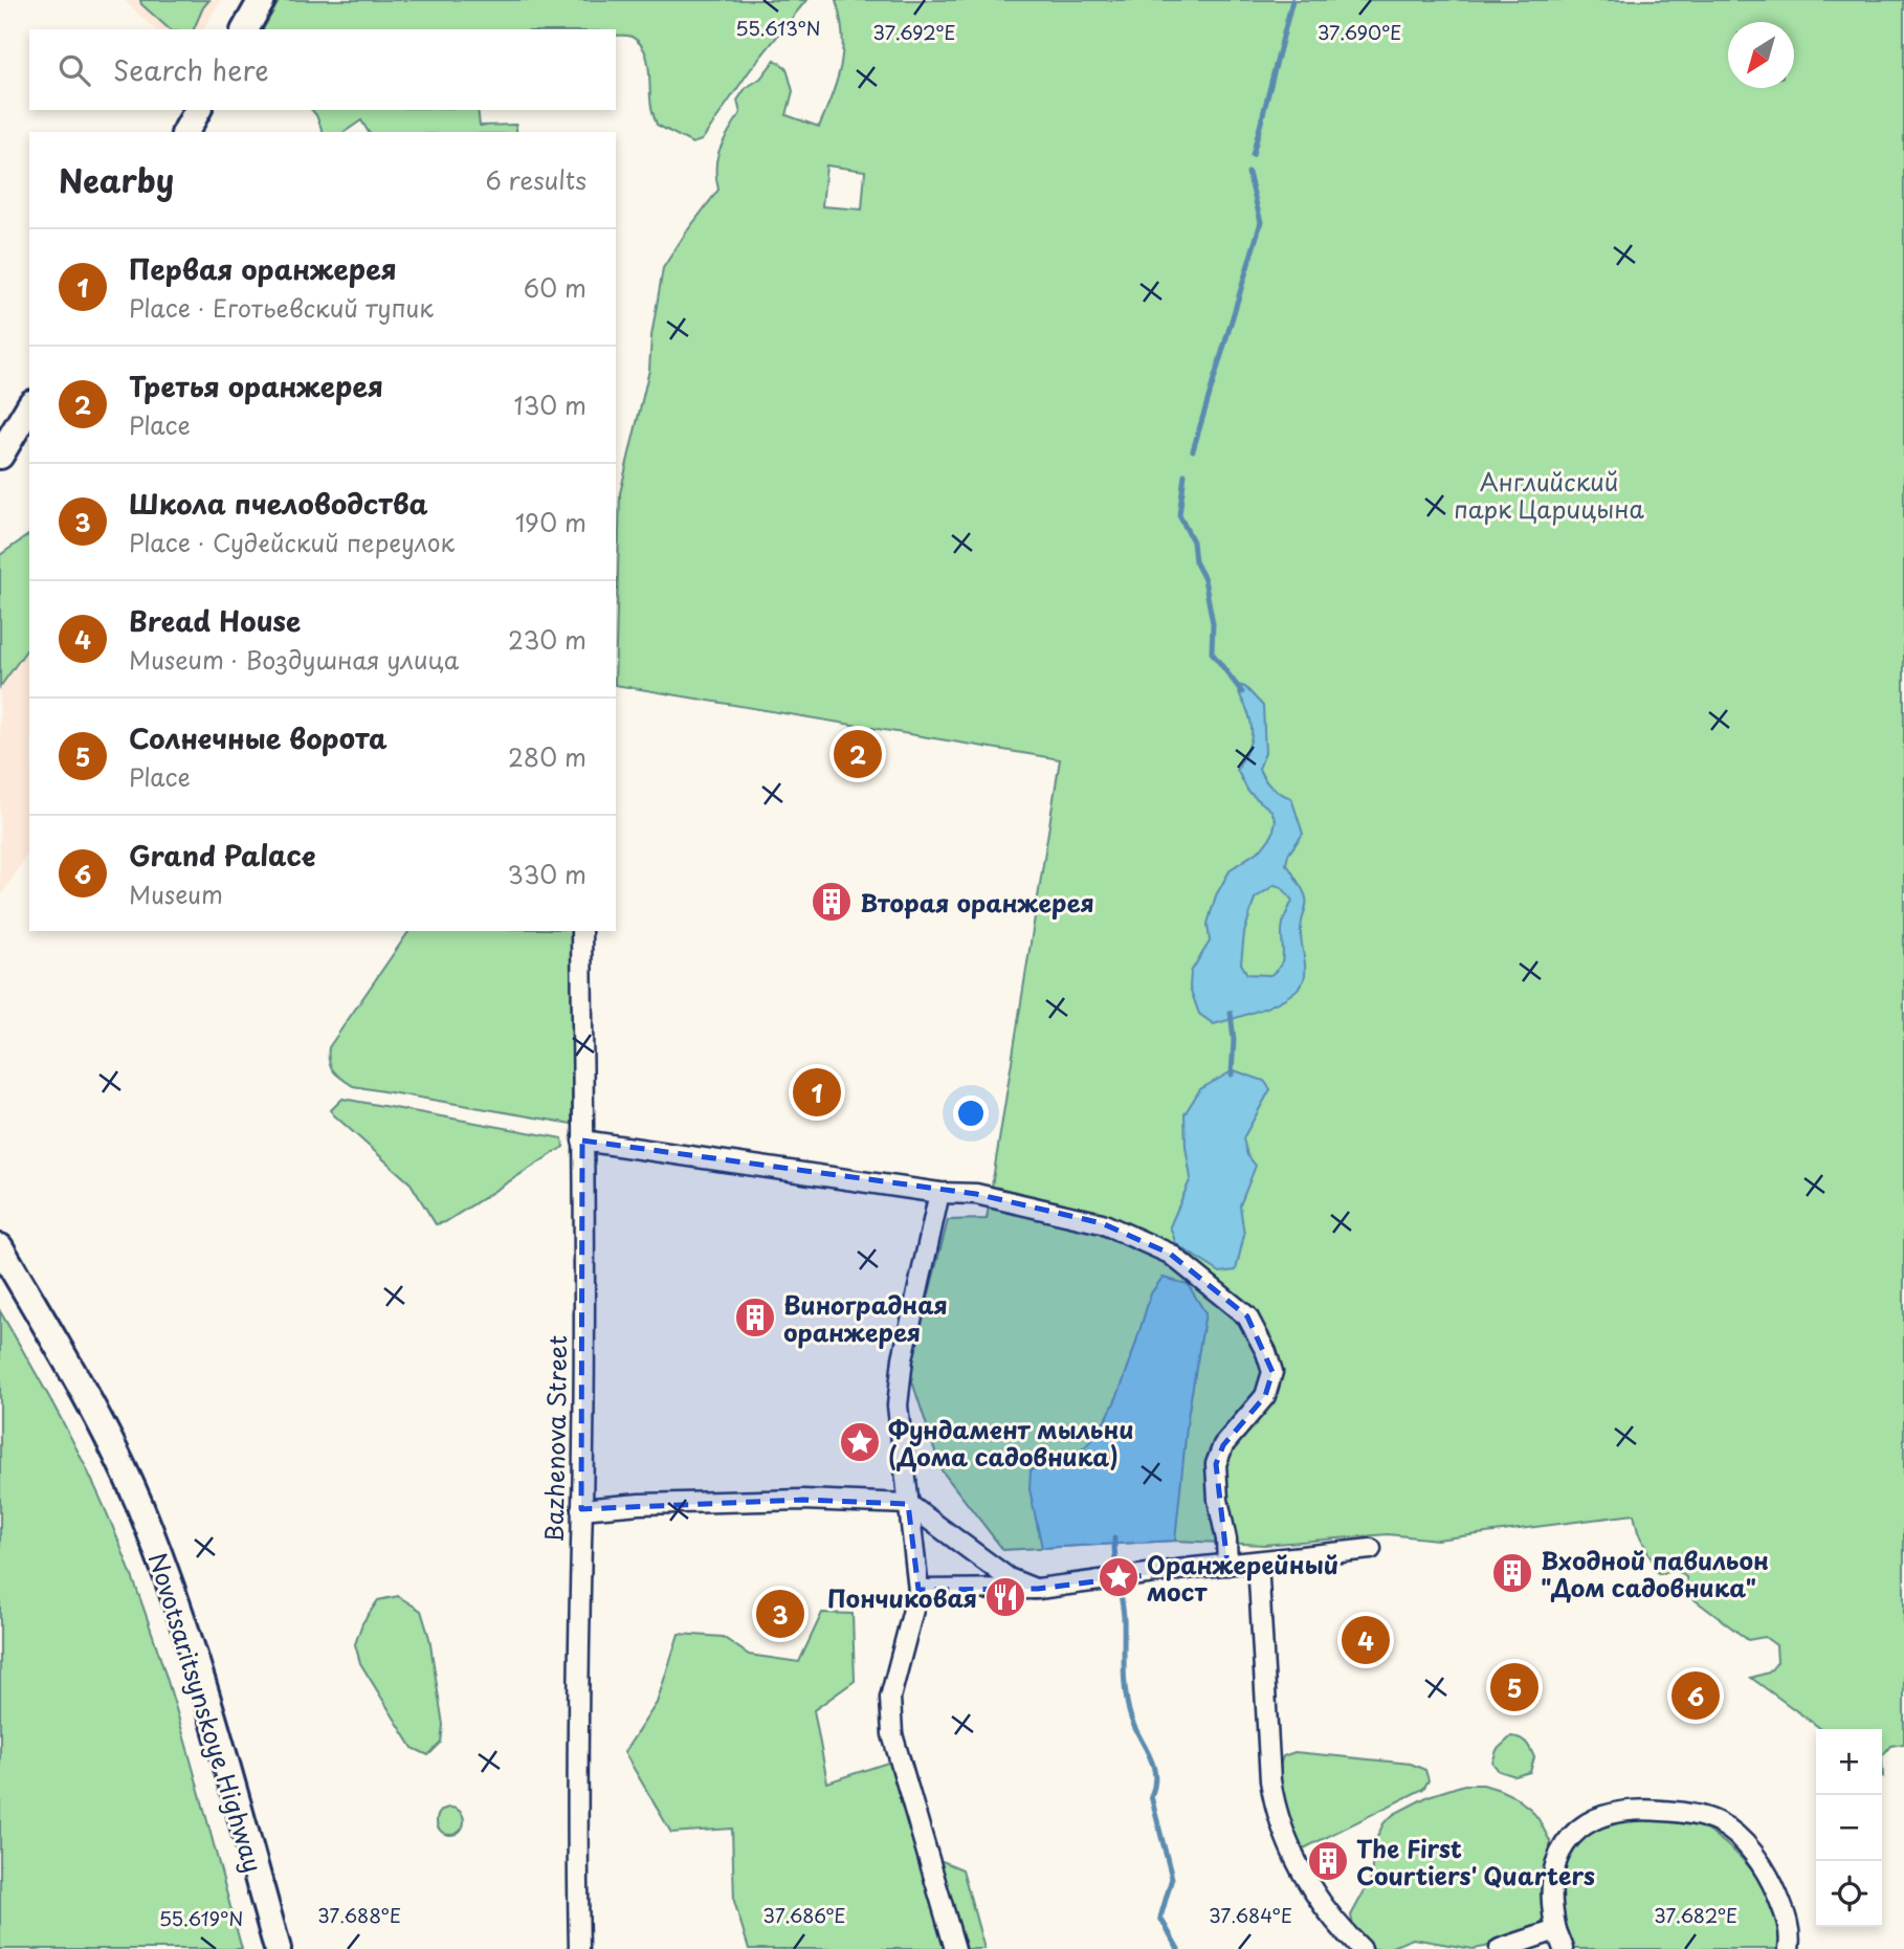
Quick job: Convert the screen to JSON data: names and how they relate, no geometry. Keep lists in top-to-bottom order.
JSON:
{
  "streets": {
    "main road": ["Novotsaritsynskoye Highway"],
    "street": ["Bazhenova Street"]
  },
  "parks": ["Английский парк Царицына"],
  "places": {
    "building": [
      "Вторая оранжерея",
      "Виноградная оранжерея",
      "Входной павильон \"Дом садовника\"",
      "The First Courtiers' Quarters"
    ],
    "place": ["Фундамент мыльни (Дома садовника)", "Оранжерейный мост"],
    "restaurant": ["Пончиковая"]
  },
  "north": "bottom left",
  "page": {
    "search": "Search here",
    "heading": ["Nearby", "6 results"],
    "list": [
      {
        "mark": "1",
        "name": "Первая оранжерея",
        "note": "Place · Еготьевский тупик",
        "value": "60 m"
      },
      {
        "mark": "2",
        "name": "Третья оранжерея",
        "note": "Place",
        "value": "130 m"
      },
      {
        "mark": "3",
        "name": "Школа пчеловодства",
        "note": "Place · Судейский переулок",
        "value": "190 m"
      },
      {
        "mark": "4",
        "name": "Bread House",
        "note": "Museum · Воздушная улица",
        "value": "230 m"
      },
      {
        "mark": "5",
        "name": "Солнечные ворота",
        "note": "Place",
        "value": "280 m"
      },
      {
        "mark": "6",
        "name": "Grand Palace",
        "note": "Museum",
        "value": "330 m"
      }
    ],
    "pins": [
      "2",
      "1",
      "3",
      "4",
      "5",
      "6"
    ],
    "map_buttons": ["+", "−"]
  },
  "coordinates": [
    "55.613°N",
    "37.692°E",
    "37.690°E",
    "37.688°E",
    "37.686°E",
    "37.684°E",
    "37.682°E",
    "55.619°N"
  ]
}
